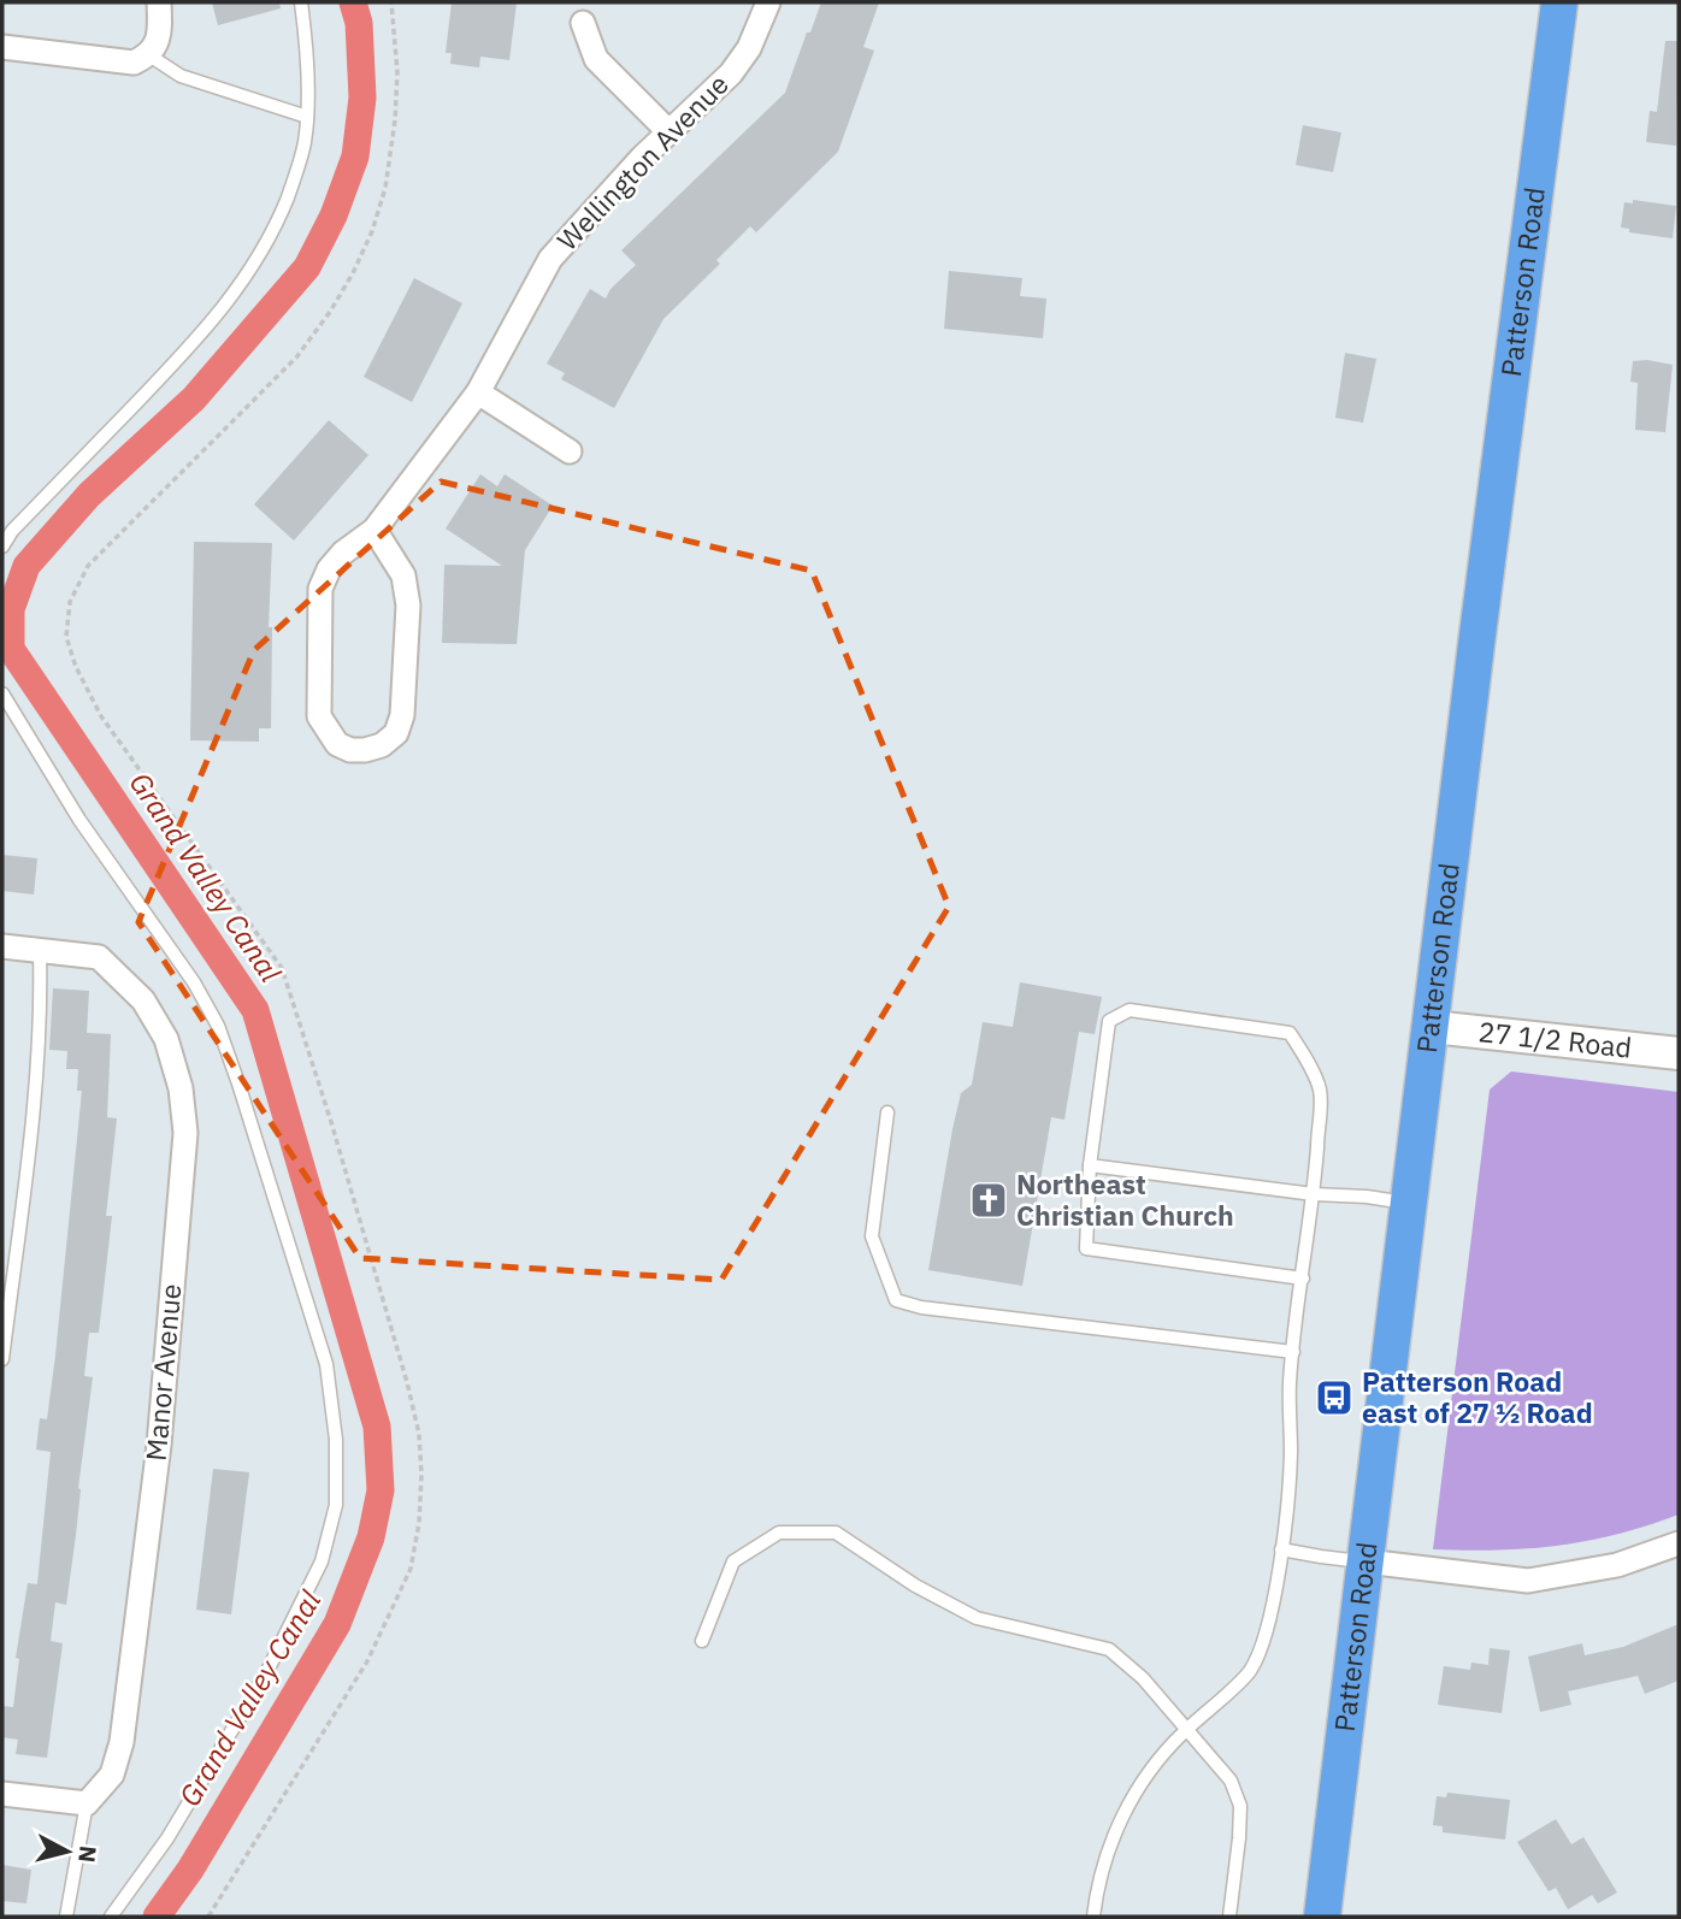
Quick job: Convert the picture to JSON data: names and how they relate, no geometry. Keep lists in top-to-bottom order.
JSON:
{
  "streets": {
    "main road": ["Patterson Road", "27 1/2 Road"],
    "street": ["Wellington Avenue", "Manor Avenue"]
  },
  "crossings": [
    ["Patterson Road", "27 1/2 Road"]
  ],
  "water": ["Grand Valley Canal"],
  "places": {
    "church": ["Northeast Christian Church"],
    "bus stop": ["Patterson Road east of 27 ½ Road"]
  },
  "north": "right"
}
